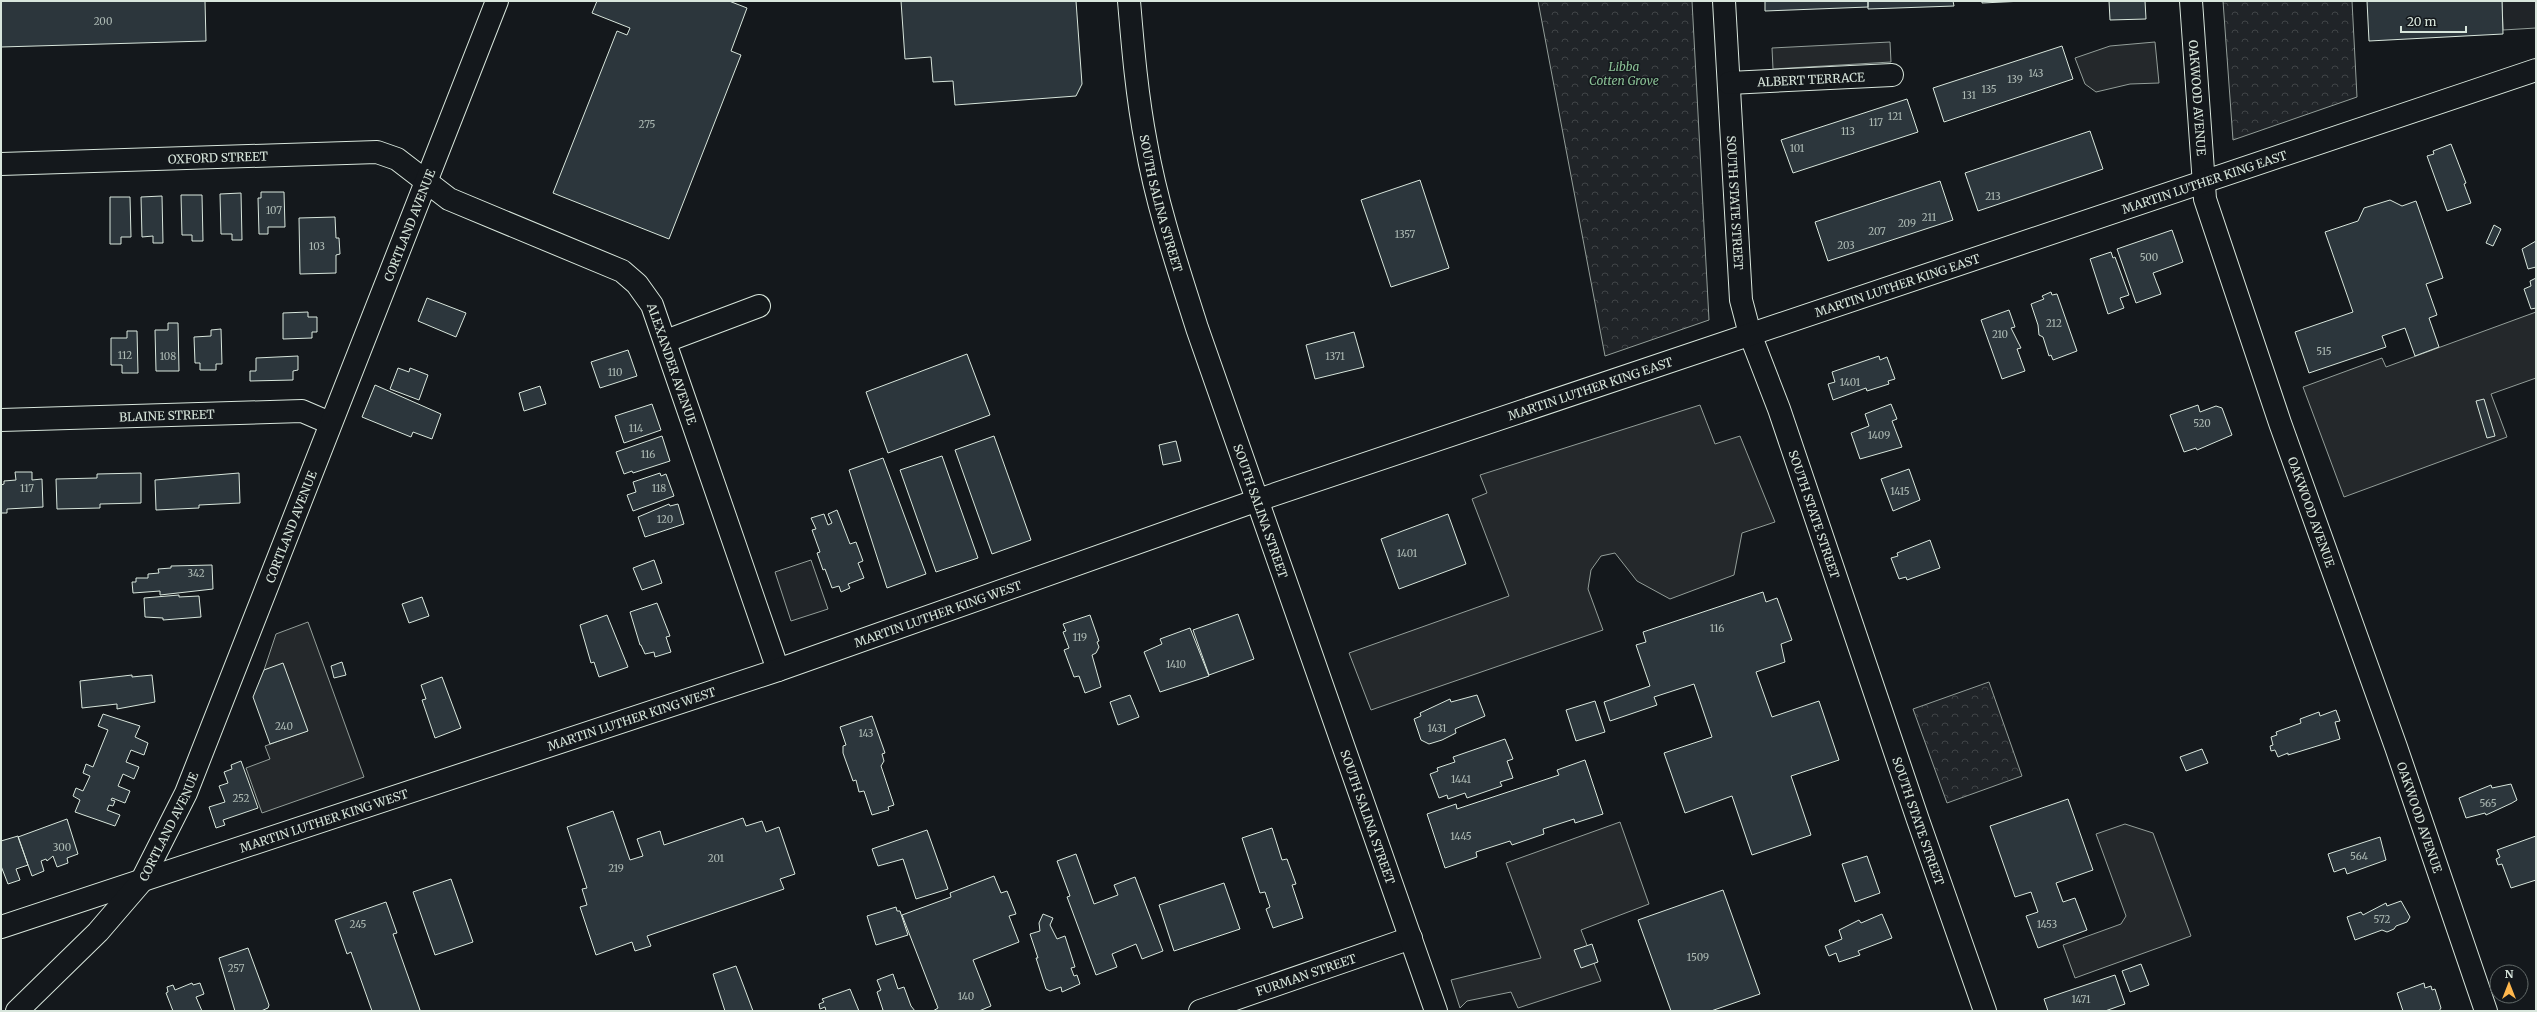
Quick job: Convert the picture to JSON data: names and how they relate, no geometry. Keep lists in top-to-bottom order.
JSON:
{
  "streets": {
    "street": [
      "ALBERT TERRACE",
      "OAKWOOD AVENUE",
      "OXFORD STREET",
      "MARTIN LUTHER KING EAST",
      "SOUTH STATE STREET",
      "SOUTH SALINA STREET",
      "CORTLAND AVENUE",
      "ALEXANDER AVENUE",
      "BLAINE STREET",
      "MARTIN LUTHER KING WEST",
      "FURMAN STREET"
    ]
  },
  "crossings": [
    ["ALBERT TERRACE", "SOUTH STATE STREET"],
    ["OAKWOOD AVENUE", "MARTIN LUTHER KING EAST"],
    ["OXFORD STREET", "CORTLAND AVENUE"],
    ["OXFORD STREET", "ALEXANDER AVENUE"],
    ["MARTIN LUTHER KING EAST", "SOUTH STATE STREET"],
    ["MARTIN LUTHER KING EAST", "SOUTH SALINA STREET"],
    ["MARTIN LUTHER KING EAST", "MARTIN LUTHER KING WEST"],
    ["SOUTH SALINA STREET", "MARTIN LUTHER KING WEST"],
    ["SOUTH SALINA STREET", "FURMAN STREET"],
    ["CORTLAND AVENUE", "ALEXANDER AVENUE"],
    ["CORTLAND AVENUE", "BLAINE STREET"],
    ["CORTLAND AVENUE", "MARTIN LUTHER KING WEST"],
    ["ALEXANDER AVENUE", "MARTIN LUTHER KING WEST"]
  ],
  "parks": ["Libba Cotten Grove"],
  "house_numbers": [
    "200",
    "143",
    "139",
    "135",
    "131",
    "121",
    "117",
    "275",
    "113",
    "101",
    "213",
    "107",
    "211",
    "209",
    "207",
    "1357",
    "203",
    "103",
    "500",
    "212",
    "210",
    "515",
    "112",
    "108",
    "1371",
    "110",
    "1401",
    "520",
    "114",
    "1409",
    "116",
    "117",
    "118",
    "1415",
    "120",
    "1401",
    "342",
    "116",
    "119",
    "1410",
    "240",
    "1431",
    "143",
    "1441",
    "252",
    "565",
    "1445",
    "300",
    "564",
    "201",
    "219",
    "572",
    "245",
    "1453",
    "1509",
    "257",
    "140",
    "1471"
  ],
  "scale_bar": "20 m",
  "north": "top"
}
